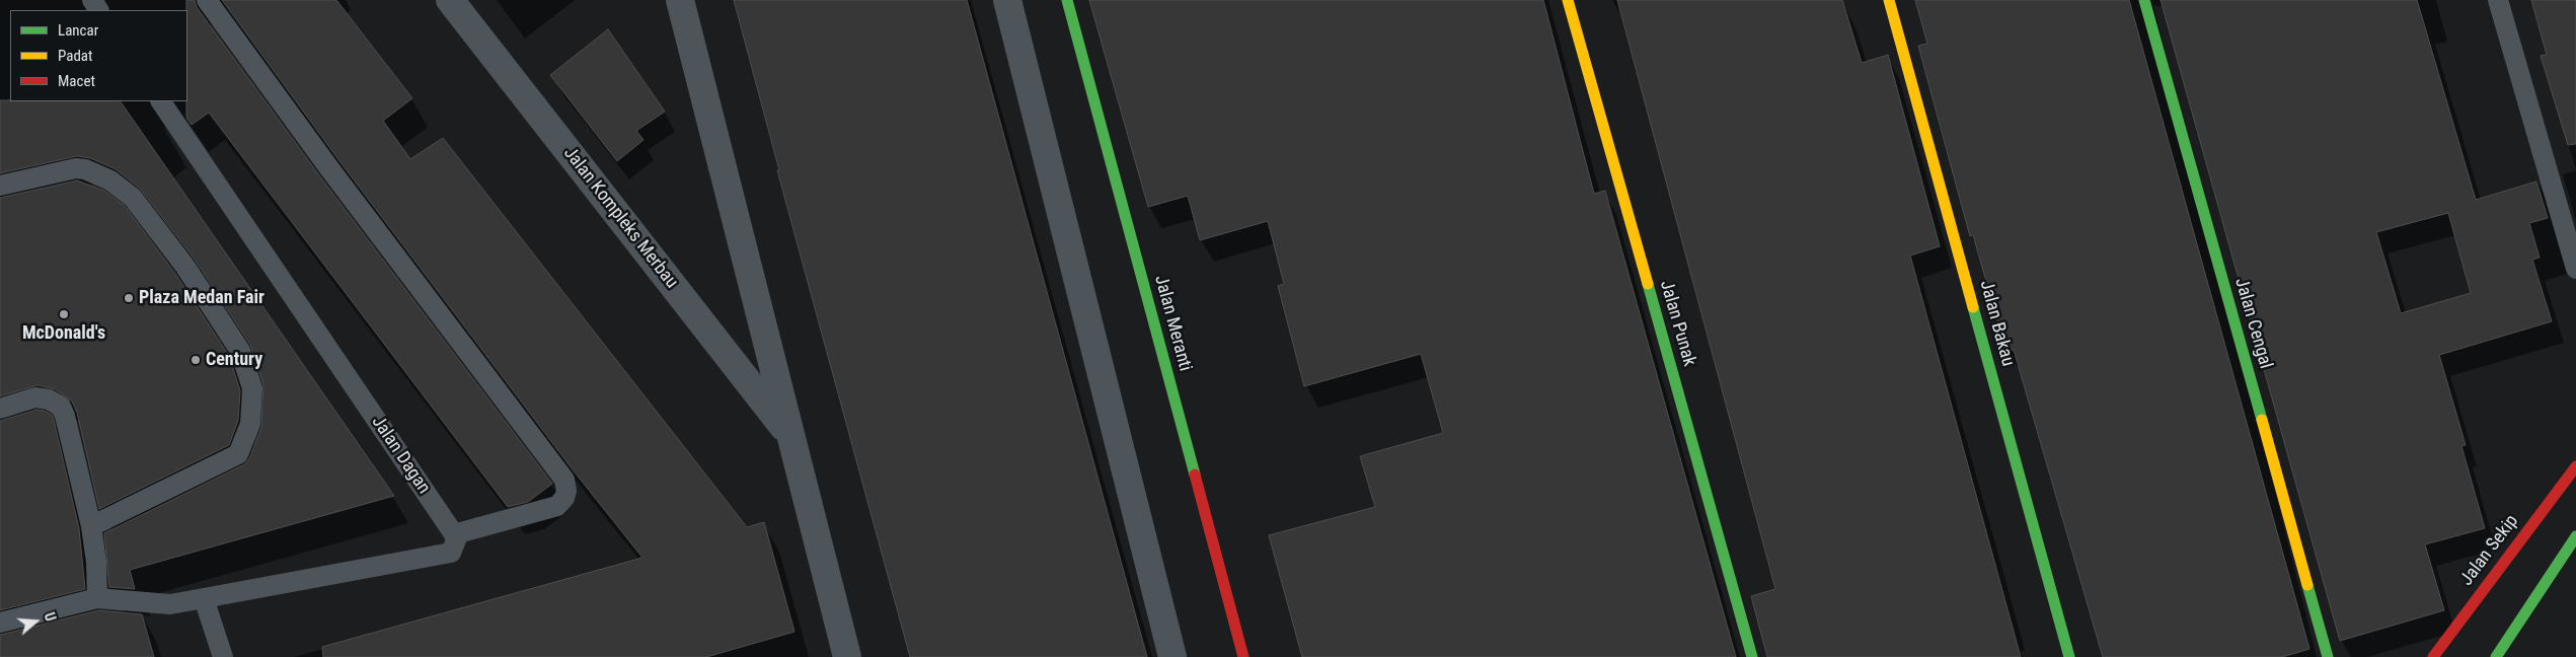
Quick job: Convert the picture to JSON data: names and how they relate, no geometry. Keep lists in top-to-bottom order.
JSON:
{
  "streets": {
    "street": [
      "Jalan Kompleks Merbau",
      "Jalan Meranti",
      "Jalan Punak",
      "Jalan Bakau",
      "Jalan Cengal",
      "Jalan Sekip"
    ],
    "lane": ["Jalan Dagan"]
  },
  "places": ["Plaza Medan Fair", "McDonald's", "Century"],
  "legend": ["Lancar", "Padat", "Macet"],
  "north": "right"
}
